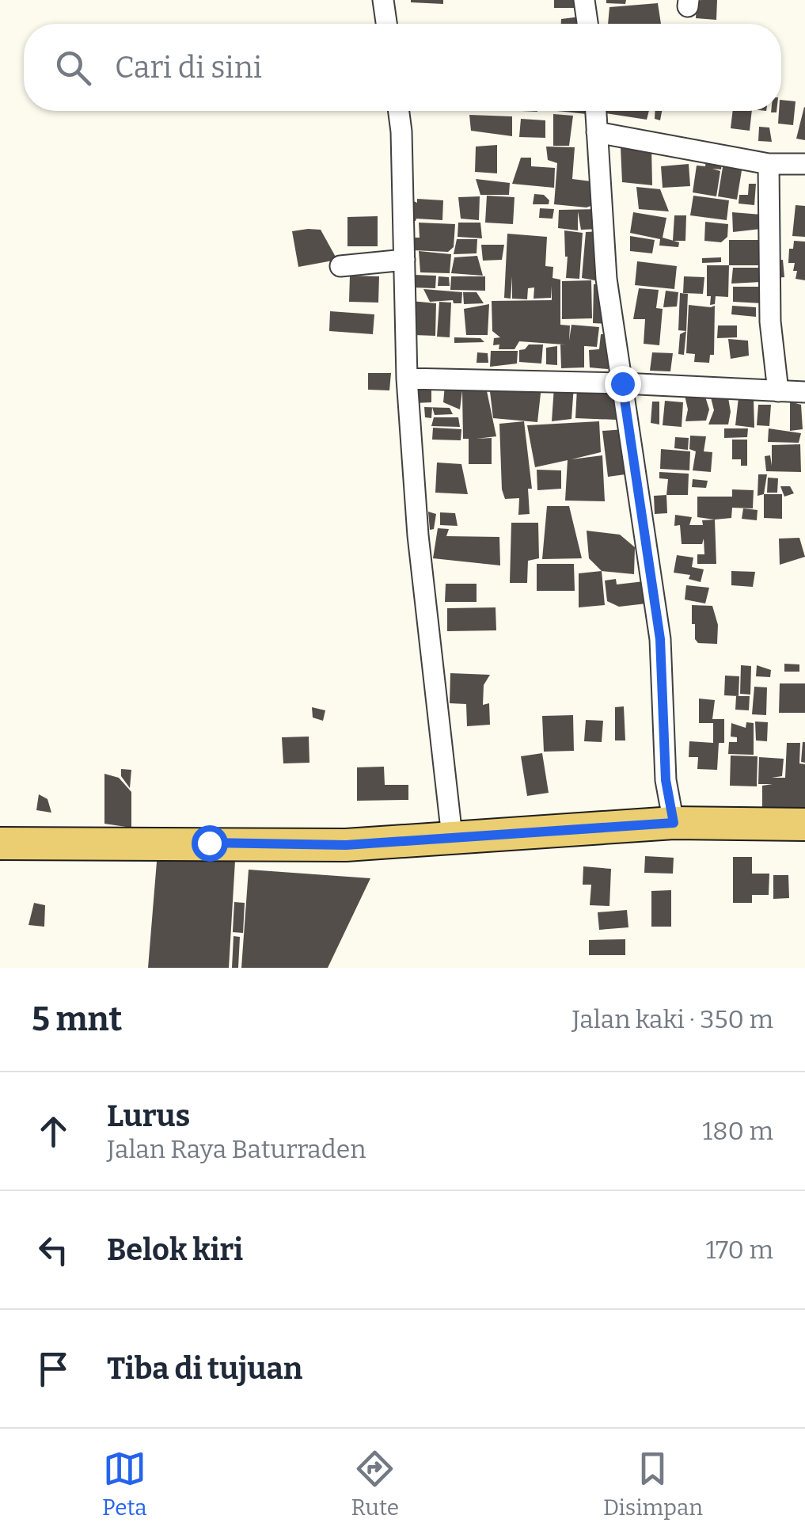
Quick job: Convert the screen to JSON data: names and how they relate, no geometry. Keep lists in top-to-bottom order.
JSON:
{
  "page": {
    "search": "Cari di sini",
    "heading": ["5 mnt", "Jalan kaki · 350 m"],
    "list": [
      ["Lurus", "Jalan Raya Baturraden", "180 m"],
      ["Belok kiri", "170 m"],
      "Tiba di tujuan"
    ],
    "nav": ["Peta", "Rute", "Disimpan"]
  }
}
